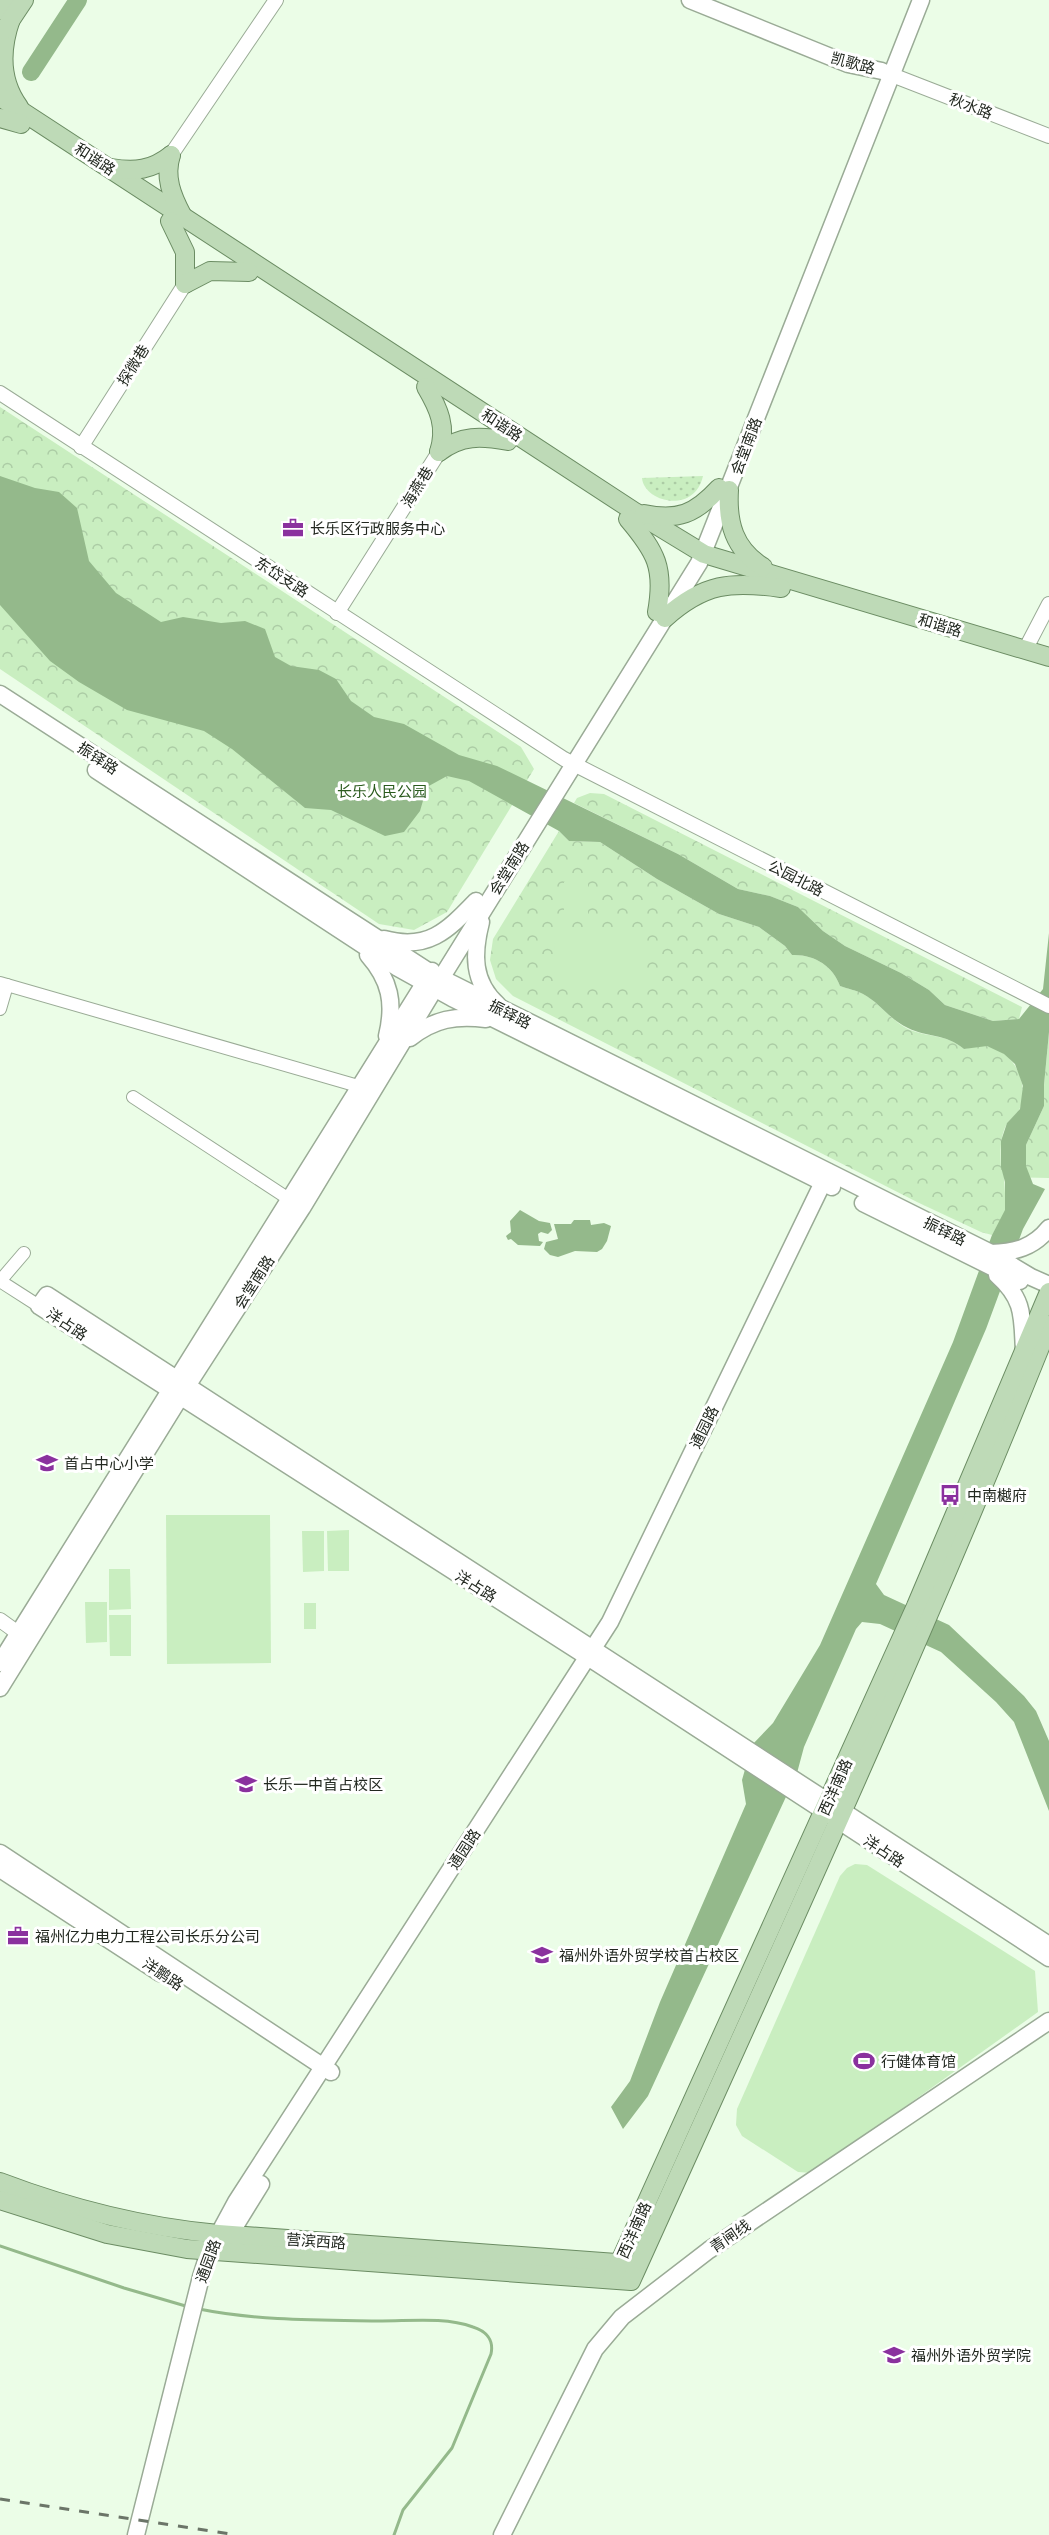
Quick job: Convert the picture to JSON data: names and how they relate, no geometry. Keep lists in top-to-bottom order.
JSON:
{
  "streets": {
    "main road": [
      "凯歌路",
      "和谐路",
      "会堂南路",
      "振铎路",
      "洋占路",
      "通园路",
      "西洋南路",
      "洋鹏路",
      "青闸线",
      "营滨西路"
    ],
    "street": [
      "秋水路",
      "探微巷",
      "海燕巷",
      "东岱支路",
      "公园北路"
    ]
  },
  "crossings": [
    ["凯歌路", "秋水路"],
    ["凯歌路", "会堂南路"],
    ["秋水路", "会堂南路"],
    ["和谐路", "会堂南路"],
    ["探微巷", "东岱支路"],
    ["会堂南路", "东岱支路"],
    ["会堂南路", "振铎路"],
    ["会堂南路", "公园北路"],
    ["会堂南路", "洋占路"],
    ["海燕巷", "东岱支路"],
    ["东岱支路", "公园北路"],
    ["振铎路", "通园路"],
    ["振铎路", "西洋南路"],
    ["洋占路", "通园路"],
    ["洋占路", "西洋南路"],
    ["通园路", "洋鹏路"],
    ["通园路", "营滨西路"],
    ["西洋南路", "营滨西路"]
  ],
  "parks": ["长乐人民公园"],
  "places": {
    "office": ["长乐区行政服务中心", "福州亿力电力工程公司长乐分公司"],
    "school or university": [
      "首占中心小学",
      "长乐一中首占校区",
      "福州外语外贸学校首占校区",
      "福州外语外贸学院"
    ],
    "bus stop": ["中南樾府"],
    "sports": ["行健体育馆"]
  }
}
